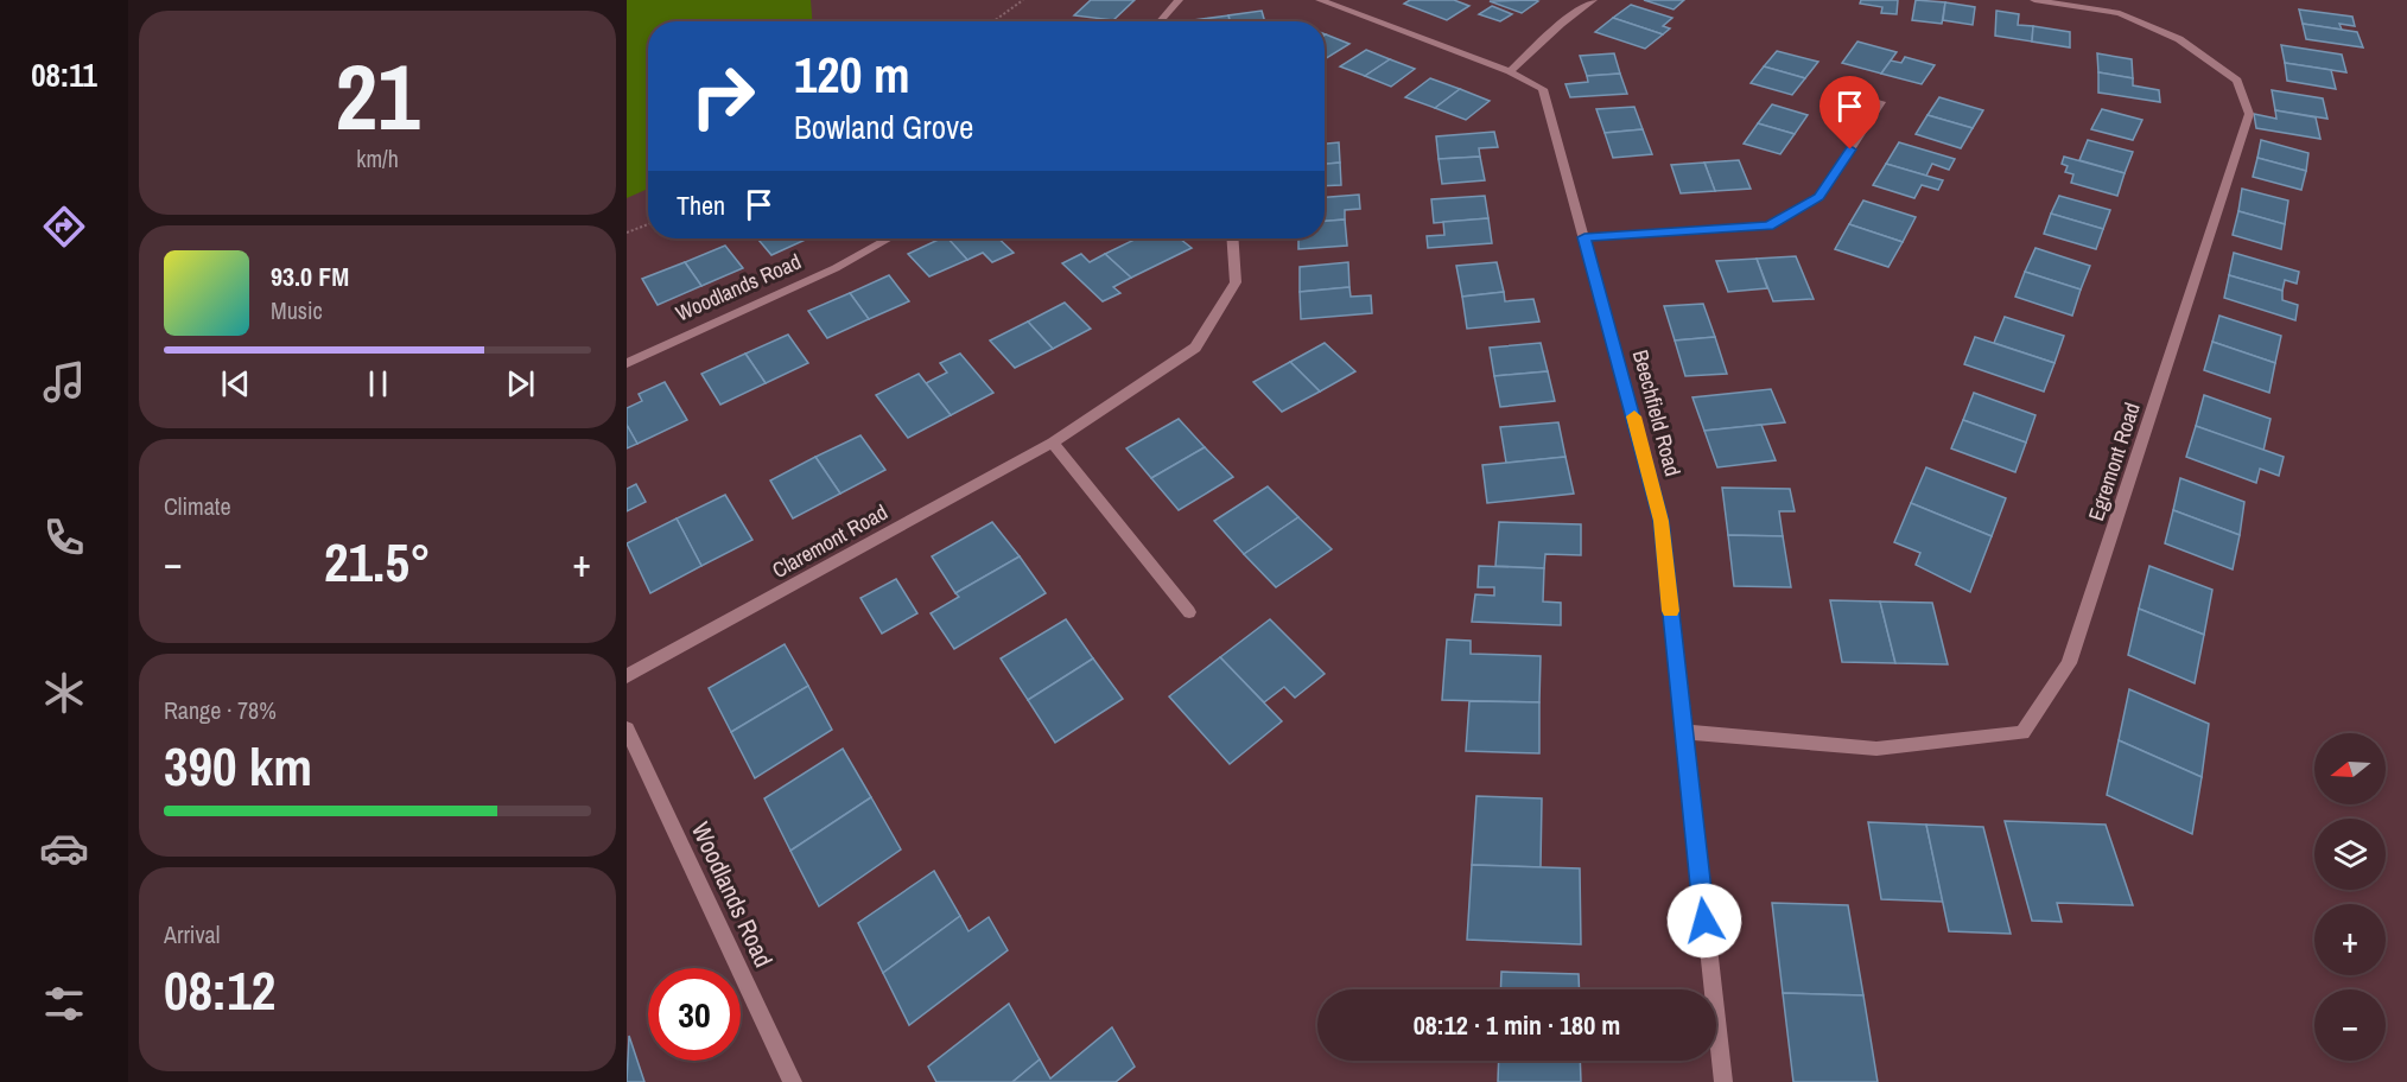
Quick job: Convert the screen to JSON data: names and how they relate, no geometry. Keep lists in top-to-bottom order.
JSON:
{
  "streets": {
    "street": [
      "Woodlands Road",
      "Beechfield Road",
      "Egremont Road",
      "Claremont Road"
    ]
  },
  "crossings": [
    ["Beechfield Road", "Egremont Road"]
  ],
  "north": "left",
  "page": {
    "tabs": "08:11",
    "tile": [
      ["21", "km/h"],
      "Climate",
      ["Range · 78%", "390 km"],
      ["Arrival", "08:12"]
    ],
    "turn": ["120 m", "Bowland Grove"],
    "then": "Then",
    "song": ["93.0 FM", "Music"],
    "heat": ["−", "21.5°", "+"],
    "map_buttons": ["+", "−"],
    "limit": "30",
    "trip": "08:12 · 1 min · 180 m"
  }
}
